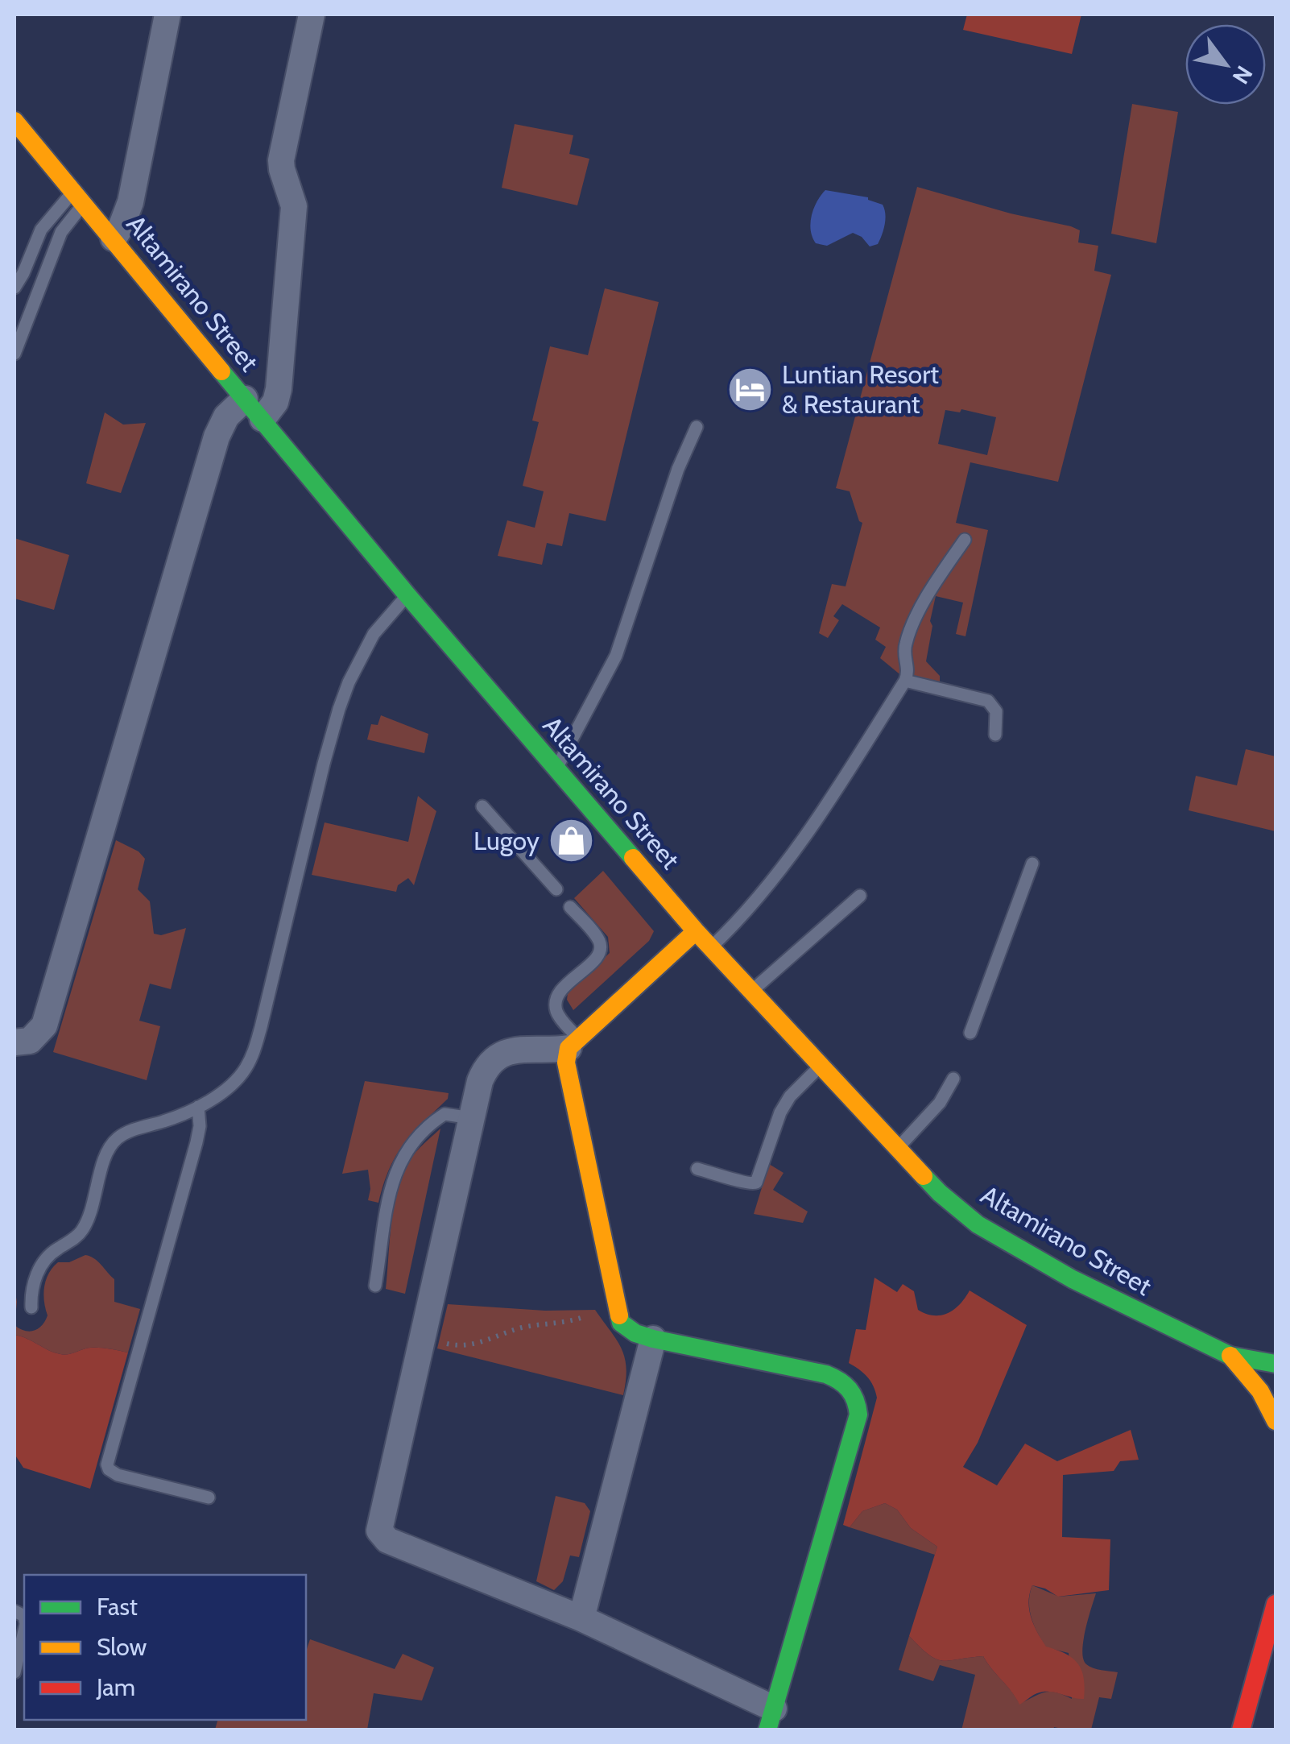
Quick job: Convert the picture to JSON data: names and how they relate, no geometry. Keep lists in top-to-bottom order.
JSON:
{
  "streets": {
    "main road": ["Altamirano Street"]
  },
  "places": {
    "hotel": ["Luntian Resort & Restaurant"],
    "shop": ["Lugoy"]
  },
  "legend": ["Fast", "Slow", "Jam"],
  "north": "bottom right"
}
